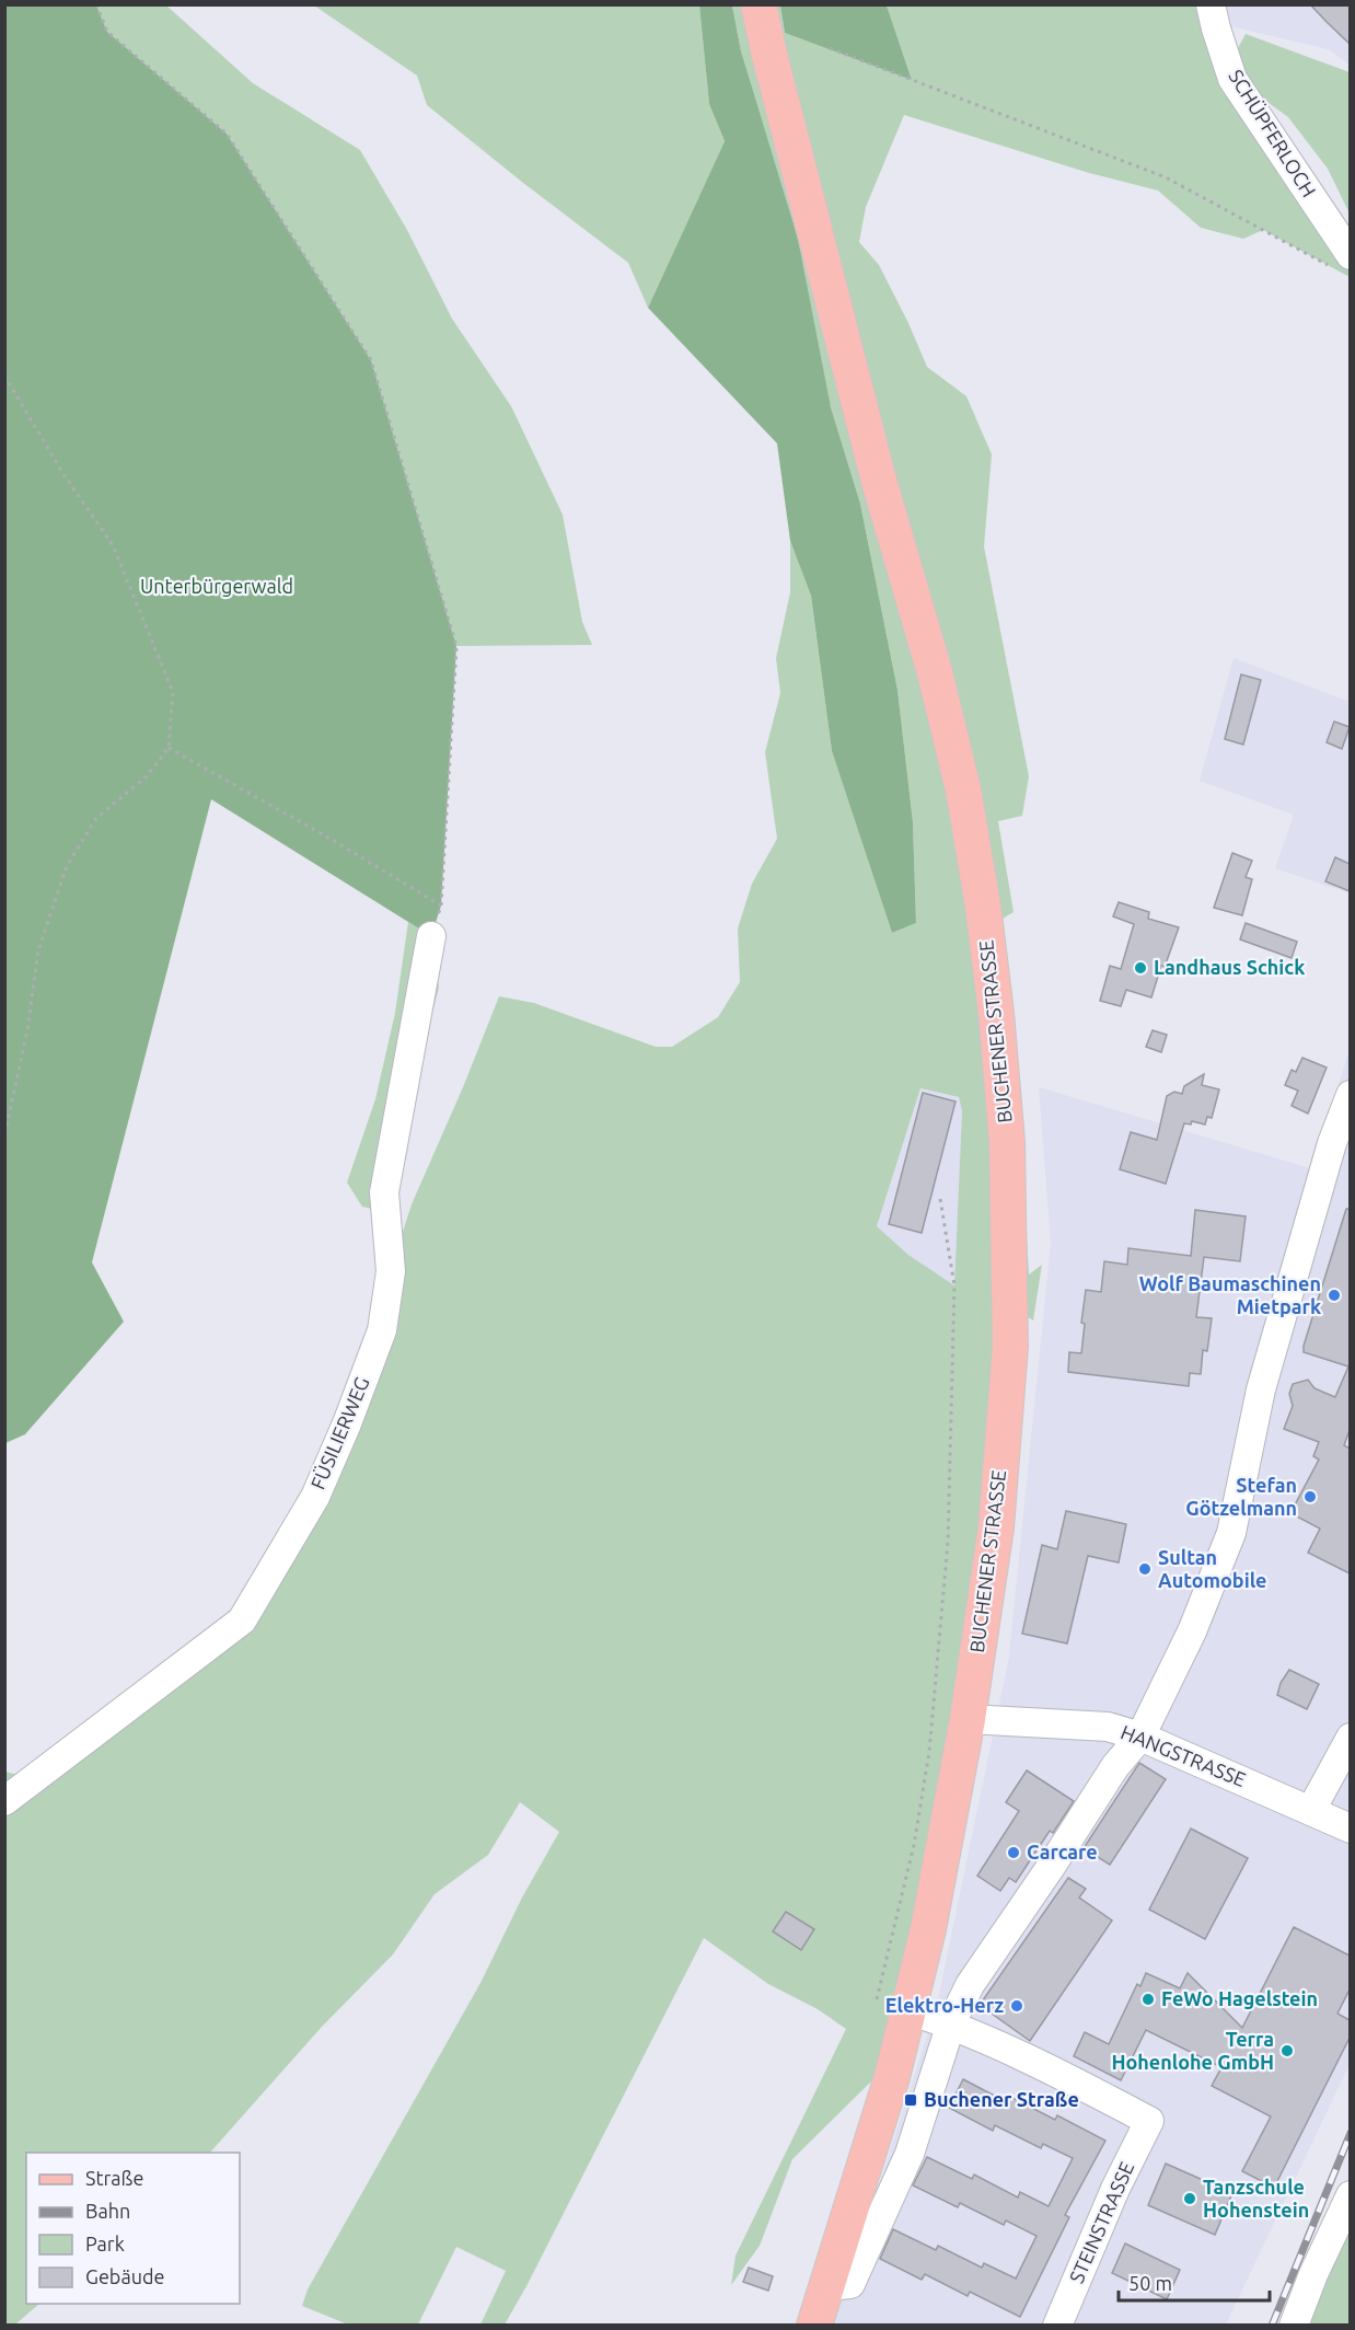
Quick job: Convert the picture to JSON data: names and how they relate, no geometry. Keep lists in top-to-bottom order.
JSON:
{
  "streets": {
    "main road": ["BUCHENER STRASSE"],
    "street": [
      "SCHÜPFERLOCH",
      "FÜSILIERWEG",
      "HANGSTRASSE",
      "STEINSTRASSE"
    ]
  },
  "crossings": [
    ["BUCHENER STRASSE", "HANGSTRASSE"]
  ],
  "parks": ["Unterbürgerwald"],
  "places": {
    "other": [
      "Landhaus Schick",
      "Wolf Baumaschinen Mietpark",
      "Stefan Götzelmann",
      "Sultan Automobile",
      "Carcare",
      "FeWo Hagelstein",
      "Elektro-Herz",
      "Terra Hohenlohe GmbH",
      "Tanzschule Hohenstein"
    ],
    "transit": ["Buchener Straße"]
  },
  "legend": [
    "Straße",
    "Bahn",
    "Park",
    "Gebäude"
  ],
  "scale_bar": "50 m"
}
